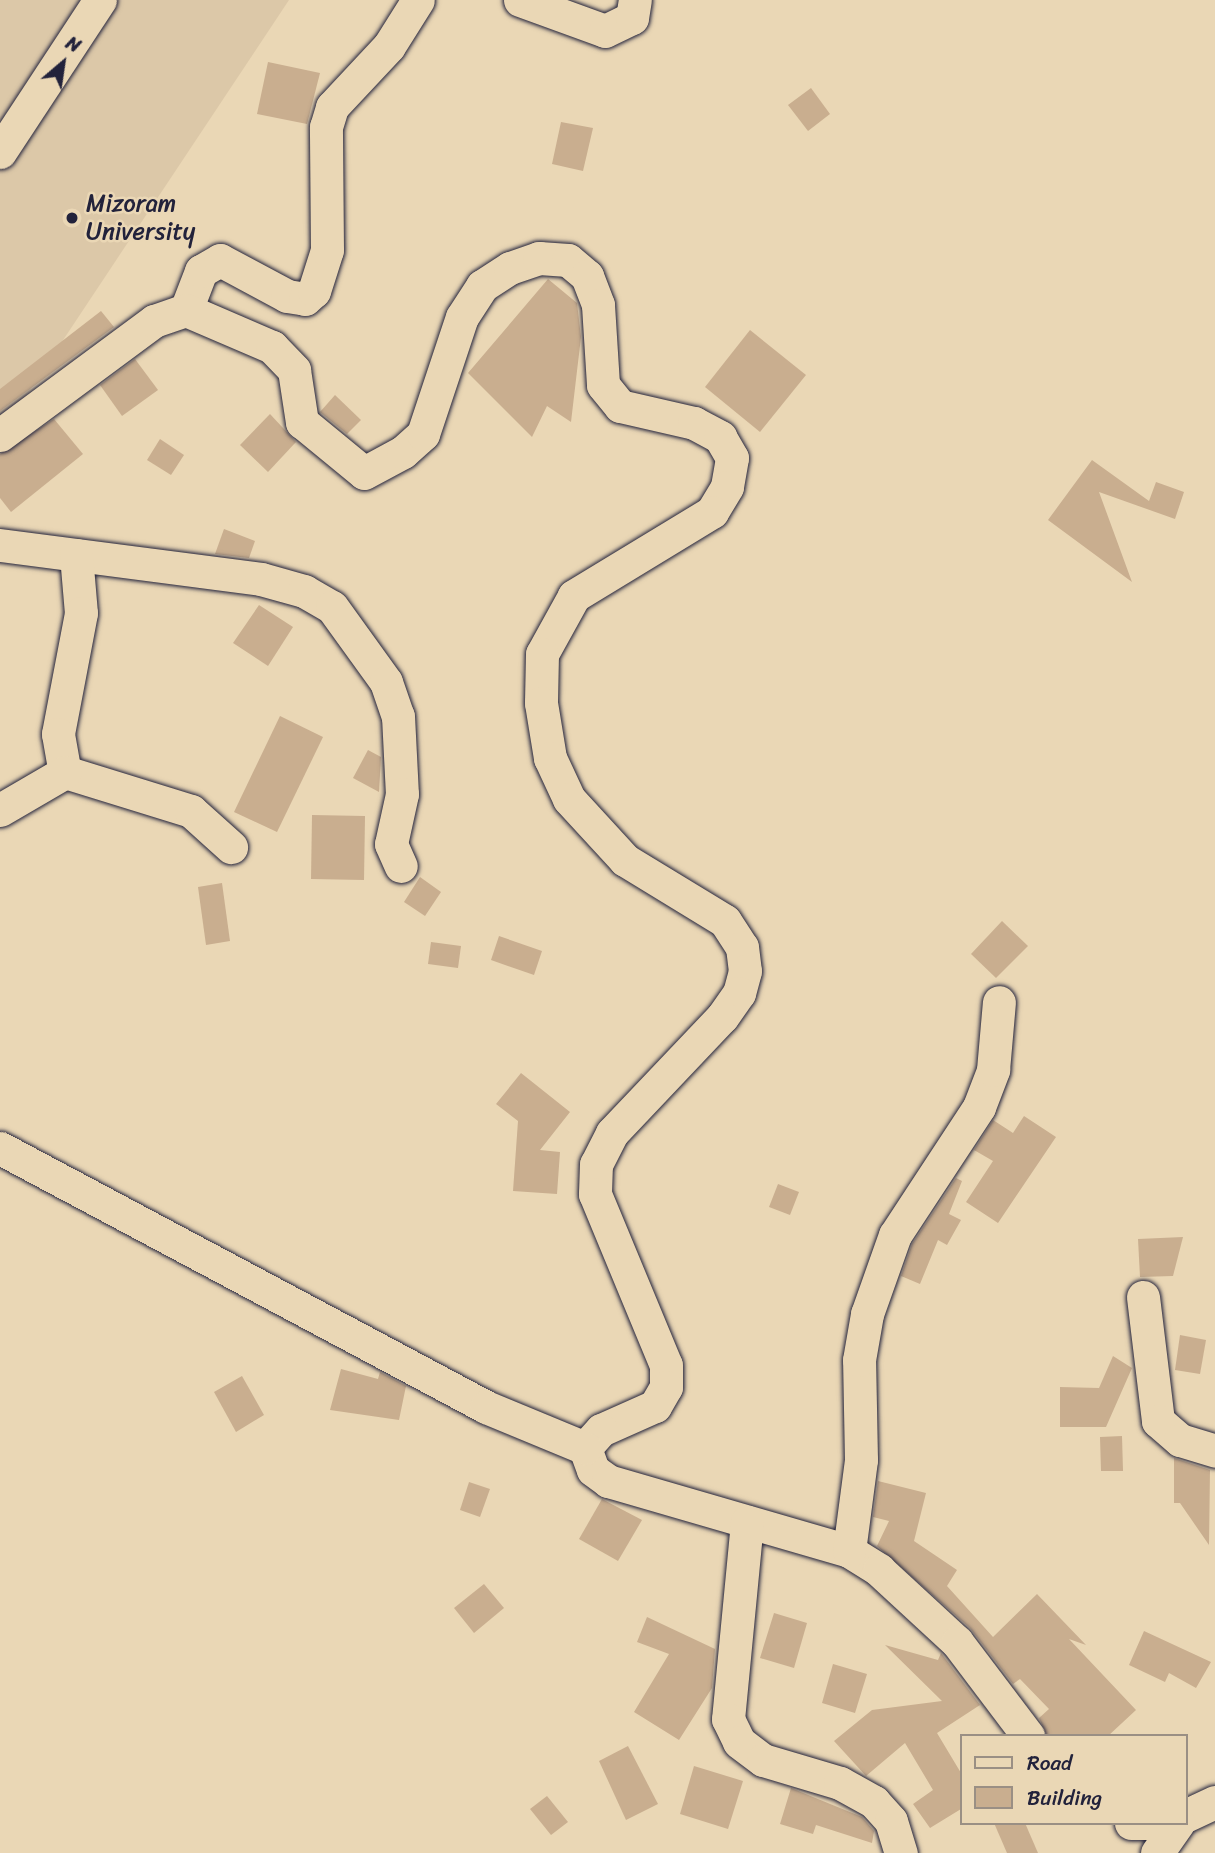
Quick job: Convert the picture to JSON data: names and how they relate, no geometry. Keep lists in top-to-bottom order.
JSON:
{
  "places": ["Mizoram University"],
  "legend": ["Road", "Building"],
  "north": "top right"
}
